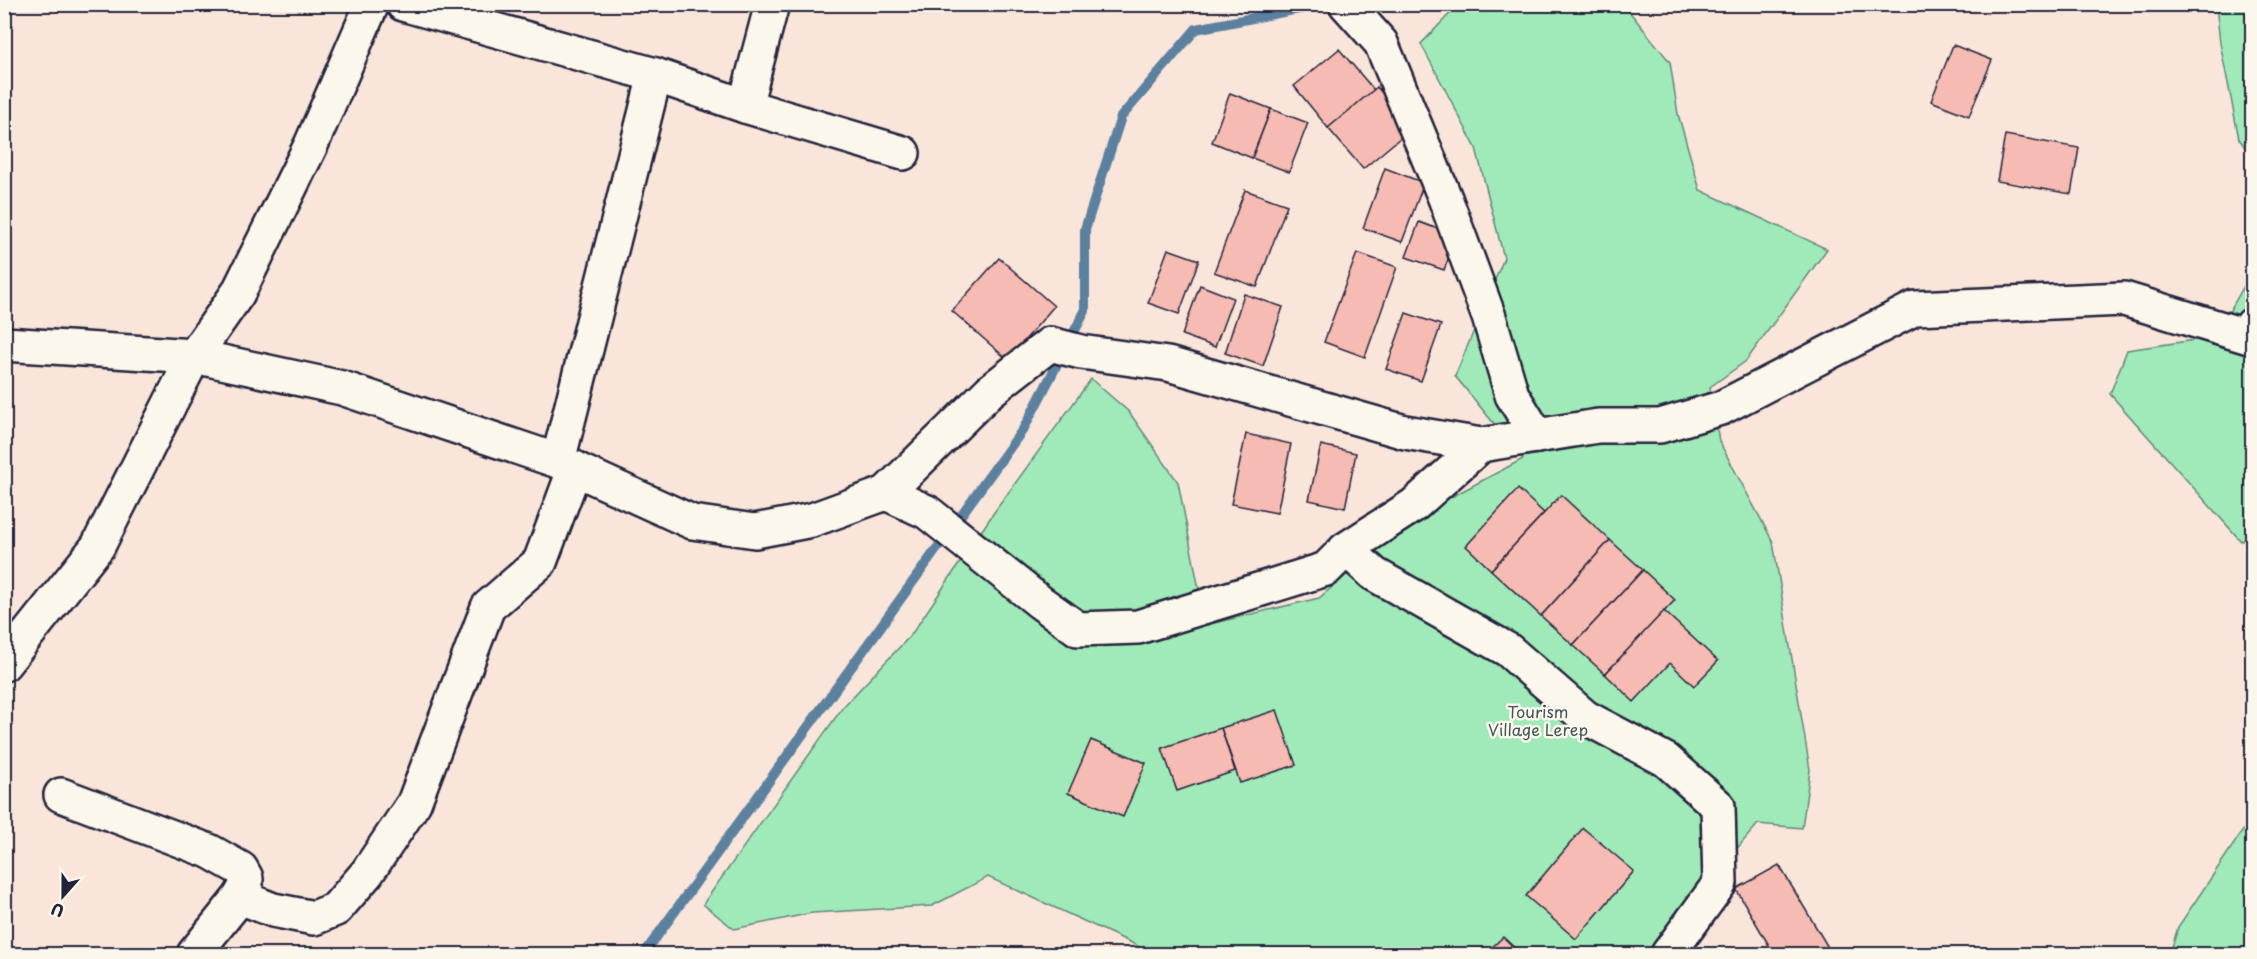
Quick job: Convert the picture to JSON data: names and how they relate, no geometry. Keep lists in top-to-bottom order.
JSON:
{
  "parks": ["Tourism Village Lerep"],
  "north": "bottom"
}
